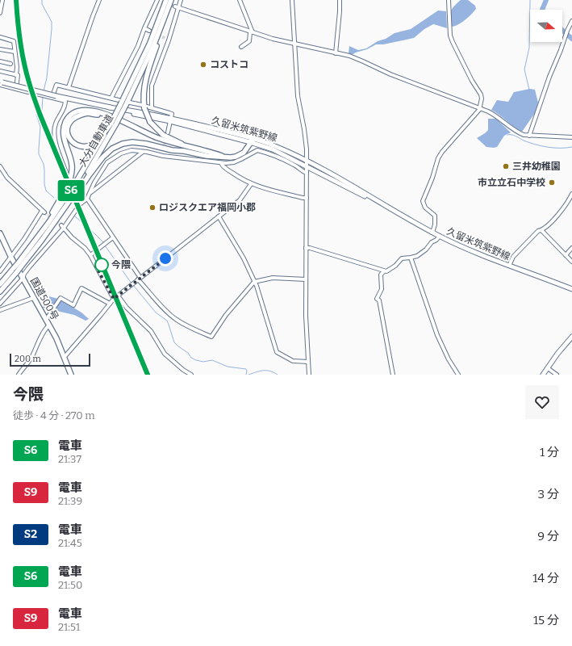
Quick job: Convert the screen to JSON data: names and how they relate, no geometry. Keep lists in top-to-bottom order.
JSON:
{
  "streets": {
    "highway": ["大分自動車道", "国道500号"],
    "main road": ["久留米筑紫野線"]
  },
  "places": [
    "コストコ",
    "三井幼稚園",
    "市立立石中学校",
    "ロジスクエア福岡小郡",
    "今隈"
  ],
  "scale_bar": "200 m",
  "north": "right",
  "page": {
    "on_map": "S6",
    "scale": "200 m",
    "heading": ["今隈", "徒歩 · 4 分 · 270 m"],
    "list": [
      {
        "mark": "S6",
        "name": "電車",
        "note": "21:37",
        "value": "1 分"
      },
      {
        "mark": "S9",
        "name": "電車",
        "note": "21:39",
        "value": "3 分"
      },
      {
        "mark": "S2",
        "name": "電車",
        "note": "21:45",
        "value": "9 分"
      },
      {
        "mark": "S6",
        "name": "電車",
        "note": "21:50",
        "value": "14 分"
      },
      {
        "mark": "S9",
        "name": "電車",
        "note": "21:51",
        "value": "15 分"
      }
    ]
  }
}
